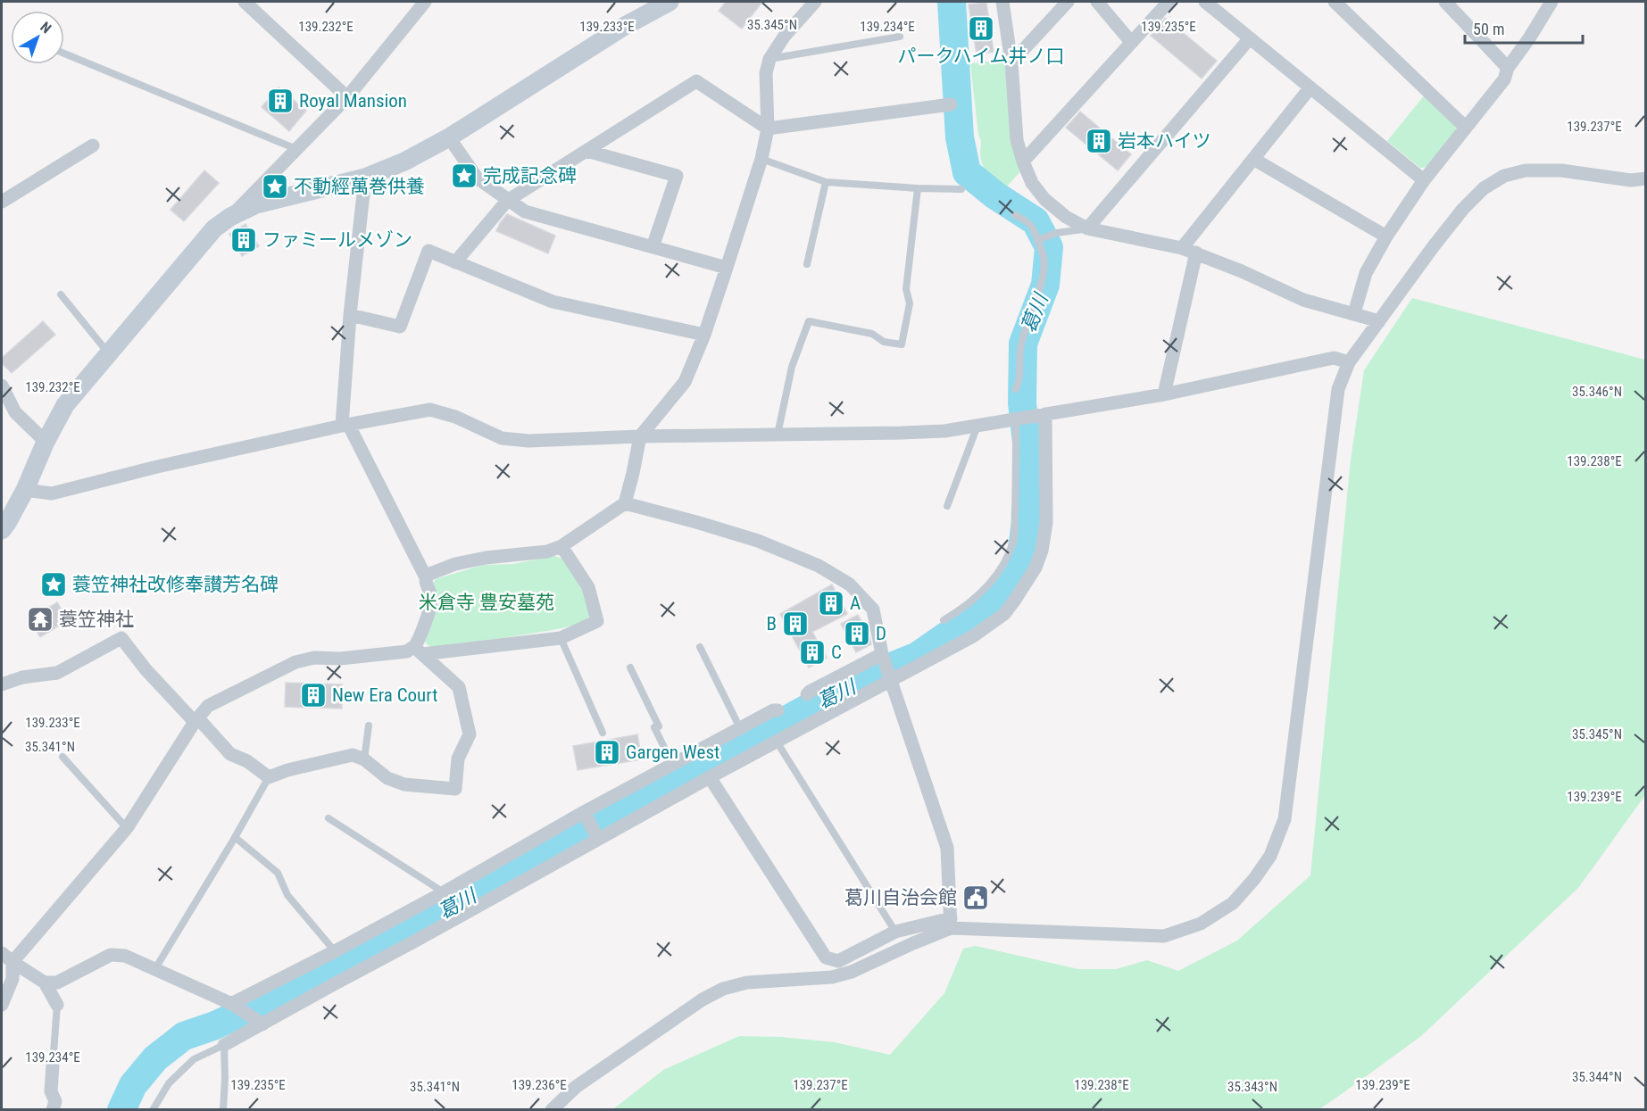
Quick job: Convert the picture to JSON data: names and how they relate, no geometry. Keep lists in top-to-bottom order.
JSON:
{
  "water": ["葛川"],
  "parks": ["米倉寺 豊安墓苑"],
  "places": {
    "building": [
      "パークハイム井ノ口",
      "Royal Mansion",
      "岩本ハイツ",
      "ファミールメゾン",
      "A",
      "B",
      "D",
      "C",
      "New Era Court",
      "Gargen West"
    ],
    "place": ["完成記念碑", "不動經萬巻供養", "蓑笠神社改修奉讃芳名碑"],
    "temple": ["蓑笠神社"],
    "public building": ["葛川自治会館"]
  },
  "scale_bar": "50 m",
  "north": "top right",
  "coordinates": [
    "35.345°N",
    "139.232°E",
    "139.233°E",
    "139.234°E",
    "139.235°E",
    "139.237°E",
    "35.346°N",
    "139.238°E",
    "35.341°N",
    "139.239°E",
    "35.344°N",
    "139.236°E",
    "35.343°N"
  ]
}
